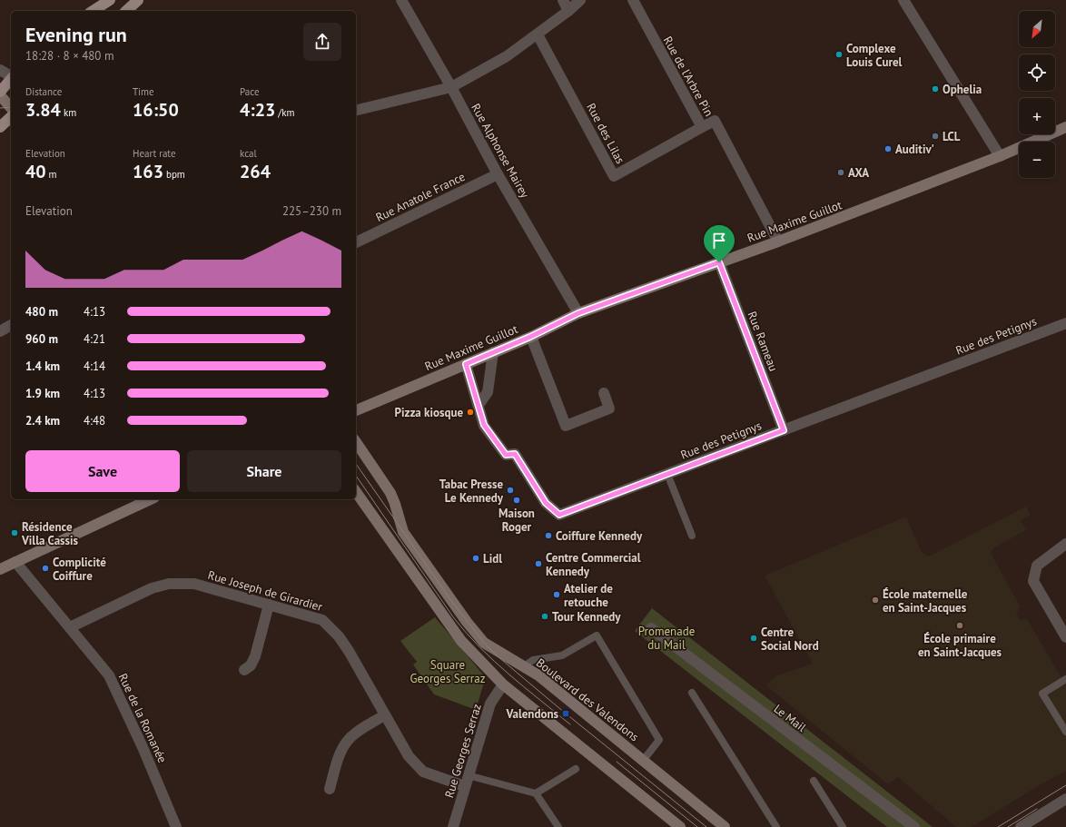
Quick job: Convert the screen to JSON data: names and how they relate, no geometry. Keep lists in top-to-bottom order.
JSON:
{
  "streets": {
    "street": [
      "Rue de l'Arbre Pin",
      "Rue des Lilas",
      "Rue Alphonse Mairey",
      "Rue Anatole France",
      "Rue Maxime Guillot",
      "Rue des Petignys",
      "Rue Rameau",
      "Rue Joseph de Girardier",
      "Boulevard des Valendons",
      "Rue de la Romanée",
      "Le Mail",
      "Rue Georges Serraz"
    ]
  },
  "crossings": [
    ["Rue de l'Arbre Pin", "Rue des Lilas"],
    ["Rue de l'Arbre Pin", "Rue Maxime Guillot"],
    ["Rue Alphonse Mairey", "Rue Anatole France"],
    ["Rue Alphonse Mairey", "Rue Maxime Guillot"],
    ["Rue Maxime Guillot", "Rue des Petignys"],
    ["Rue Maxime Guillot", "Rue Rameau"],
    ["Rue des Petignys", "Rue Rameau"],
    ["Rue Joseph de Girardier", "Rue de la Romanée"],
    ["Rue Joseph de Girardier", "Rue Georges Serraz"]
  ],
  "parks": ["Promenade du Mail", "Square Georges Serraz"],
  "places": {
    "other": [
      "Complexe Louis Curel",
      "Ophelia",
      "LCL",
      "Auditiv'",
      "AXA",
      "Pizza kiosque",
      "Tabac Presse Le Kennedy",
      "Maison Roger",
      "Résidence Villa Cassis",
      "Coiffure Kennedy",
      "Lidl",
      "Centre Commercial Kennedy",
      "Complicité Coiffure",
      "Atelier de retouche",
      "École maternelle en Saint-Jacques",
      "Tour Kennedy",
      "École primaire en Saint-Jacques",
      "Centre Social Nord"
    ],
    "transit": ["Valendons"]
  },
  "north": "bottom left",
  "page": {
    "map_buttons": ["+", "−"],
    "heading": ["Evening run", "18:28 · 8 × 480 m"],
    "stats": [
      ["Distance", "3.84 km"],
      ["Time", "16:50"],
      ["Pace", "4:23 /km"],
      ["Elevation", "40 m"],
      ["Heart rate", "163 bpm"],
      ["kcal", "264"]
    ],
    "chart": ["Elevation", "225–230 m"],
    "list": [
      {
        "name": "480 m",
        "note": "4:13"
      },
      {
        "name": "960 m",
        "note": "4:21"
      },
      {
        "name": "1.4 km",
        "note": "4:14"
      },
      {
        "name": "1.9 km",
        "note": "4:13"
      },
      {
        "name": "2.4 km",
        "note": "4:48"
      }
    ],
    "buttons": ["Save", "Share"]
  }
}
